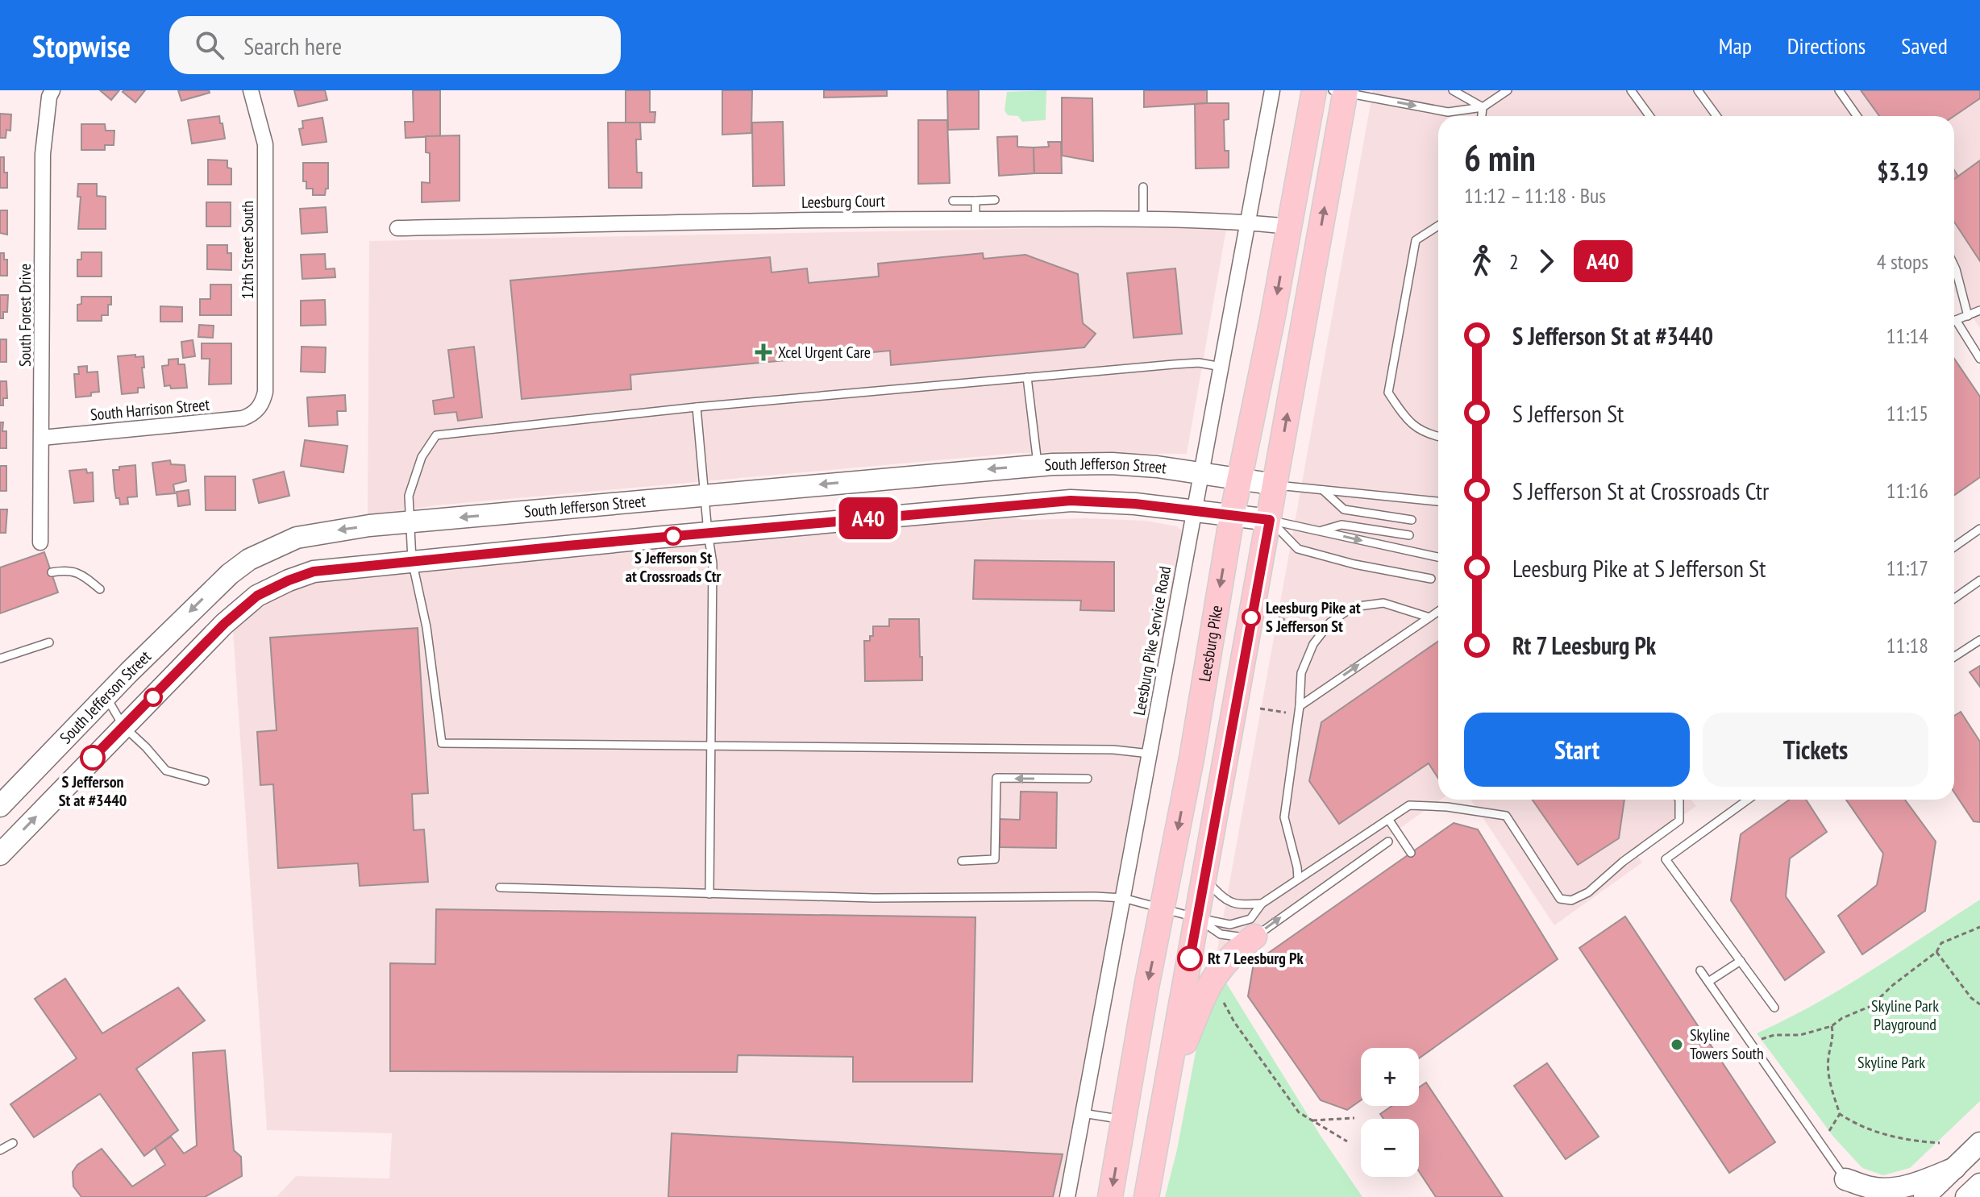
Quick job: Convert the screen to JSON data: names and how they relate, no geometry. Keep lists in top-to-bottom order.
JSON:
{
  "streets": {
    "main road": ["Leesburg Pike"],
    "street": [
      "Leesburg Court",
      "12th Street South",
      "South Forest Drive",
      "South Harrison Street",
      "South Jefferson Street",
      "Leesburg Pike Service Road"
    ]
  },
  "crossings": [
    ["Leesburg Court", "Leesburg Pike Service Road"],
    ["Leesburg Court", "Leesburg Pike"],
    ["12th Street South", "South Harrison Street"],
    ["South Forest Drive", "South Harrison Street"],
    ["South Jefferson Street", "Leesburg Pike Service Road"],
    ["South Jefferson Street", "Leesburg Pike"]
  ],
  "parks": ["Skyline Park Playground", "Skyline Park"],
  "places": {
    "health": ["Xcel Urgent Care"],
    "other": [
      "S Jefferson St at Crossroads Ctr",
      "Leesburg Pike at S Jefferson St",
      "S Jefferson St at #3440",
      "Rt 7 Leesburg Pk",
      "Skyline Towers South"
    ]
  },
  "lines": ["bus line A40"],
  "page": {
    "header": "Stopwise",
    "search": "Search here",
    "nav": ["Map", "Directions", "Saved"],
    "on_map": "A40",
    "heading": ["6 min", "11:12 – 11:18 · Bus", "$3.19"],
    "legs": ["2", "A40", "4 stops"],
    "list": [
      {
        "name": "S Jefferson St at #3440",
        "value": "11:14"
      },
      {
        "name": "S Jefferson St",
        "value": "11:15"
      },
      {
        "name": "S Jefferson St at Crossroads Ctr",
        "value": "11:16"
      },
      {
        "name": "Leesburg Pike at S Jefferson St",
        "value": "11:17"
      },
      {
        "name": "Rt 7 Leesburg Pk",
        "value": "11:18"
      }
    ],
    "buttons": ["Start", "Tickets"],
    "map_buttons": ["+", "−"]
  }
}
